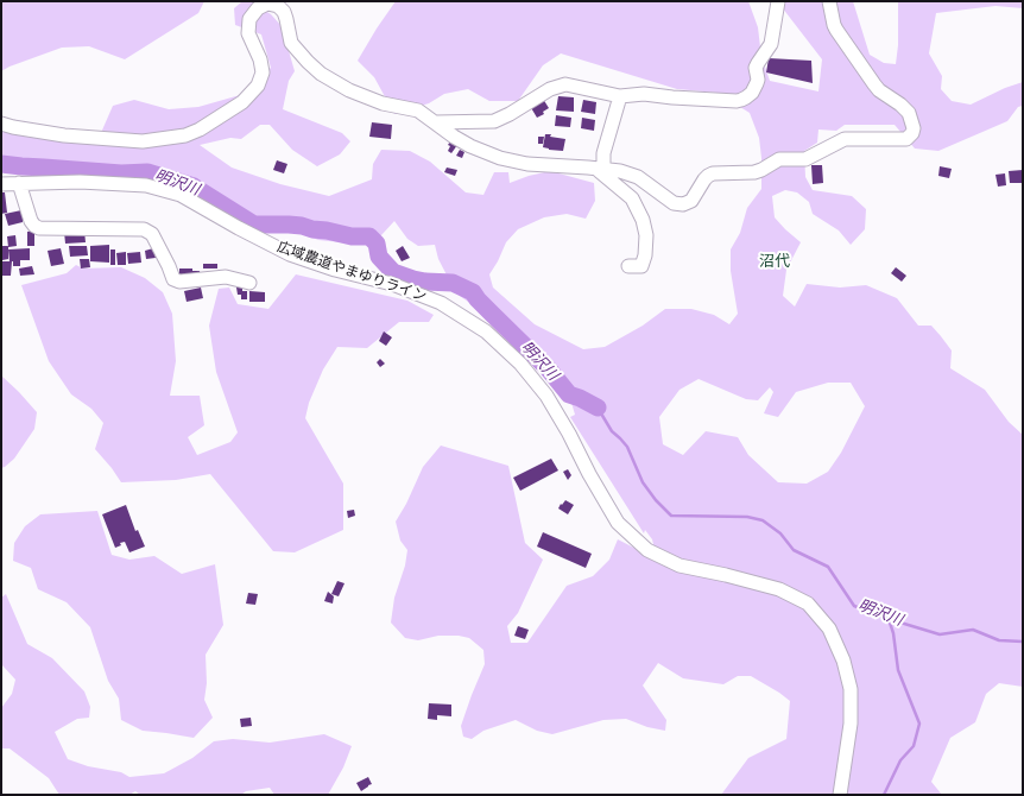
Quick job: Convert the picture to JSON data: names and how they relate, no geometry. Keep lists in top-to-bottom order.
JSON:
{
  "streets": {
    "street": ["広域農道やまゆりライン"]
  },
  "districts": ["沼代"],
  "water": ["明沢川"]
}
